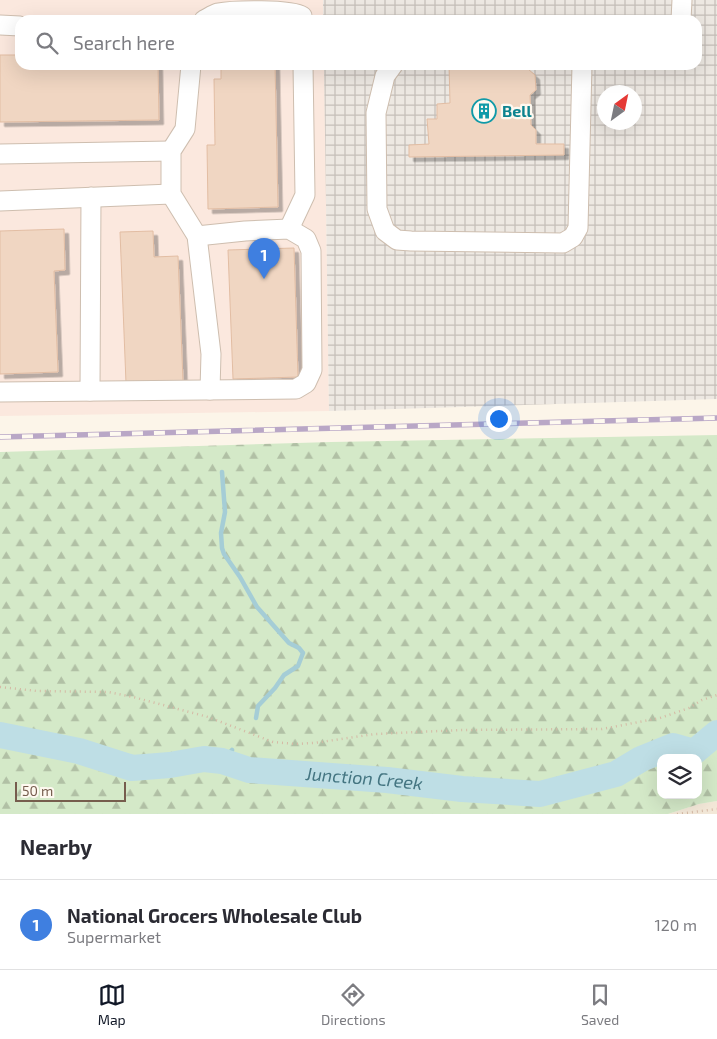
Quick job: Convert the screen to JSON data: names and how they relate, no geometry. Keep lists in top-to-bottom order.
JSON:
{
  "water": ["Junction Creek"],
  "places": {
    "building": ["Bell"]
  },
  "scale_bar": "50 m",
  "north": "top right",
  "page": {
    "search": "Search here",
    "pins": "1",
    "scale": "50 m",
    "heading": "Nearby",
    "list": [
      {
        "mark": "1",
        "name": "National Grocers Wholesale Club",
        "note": "Supermarket",
        "value": "120 m"
      }
    ],
    "nav": ["Map", "Directions", "Saved"]
  }
}
